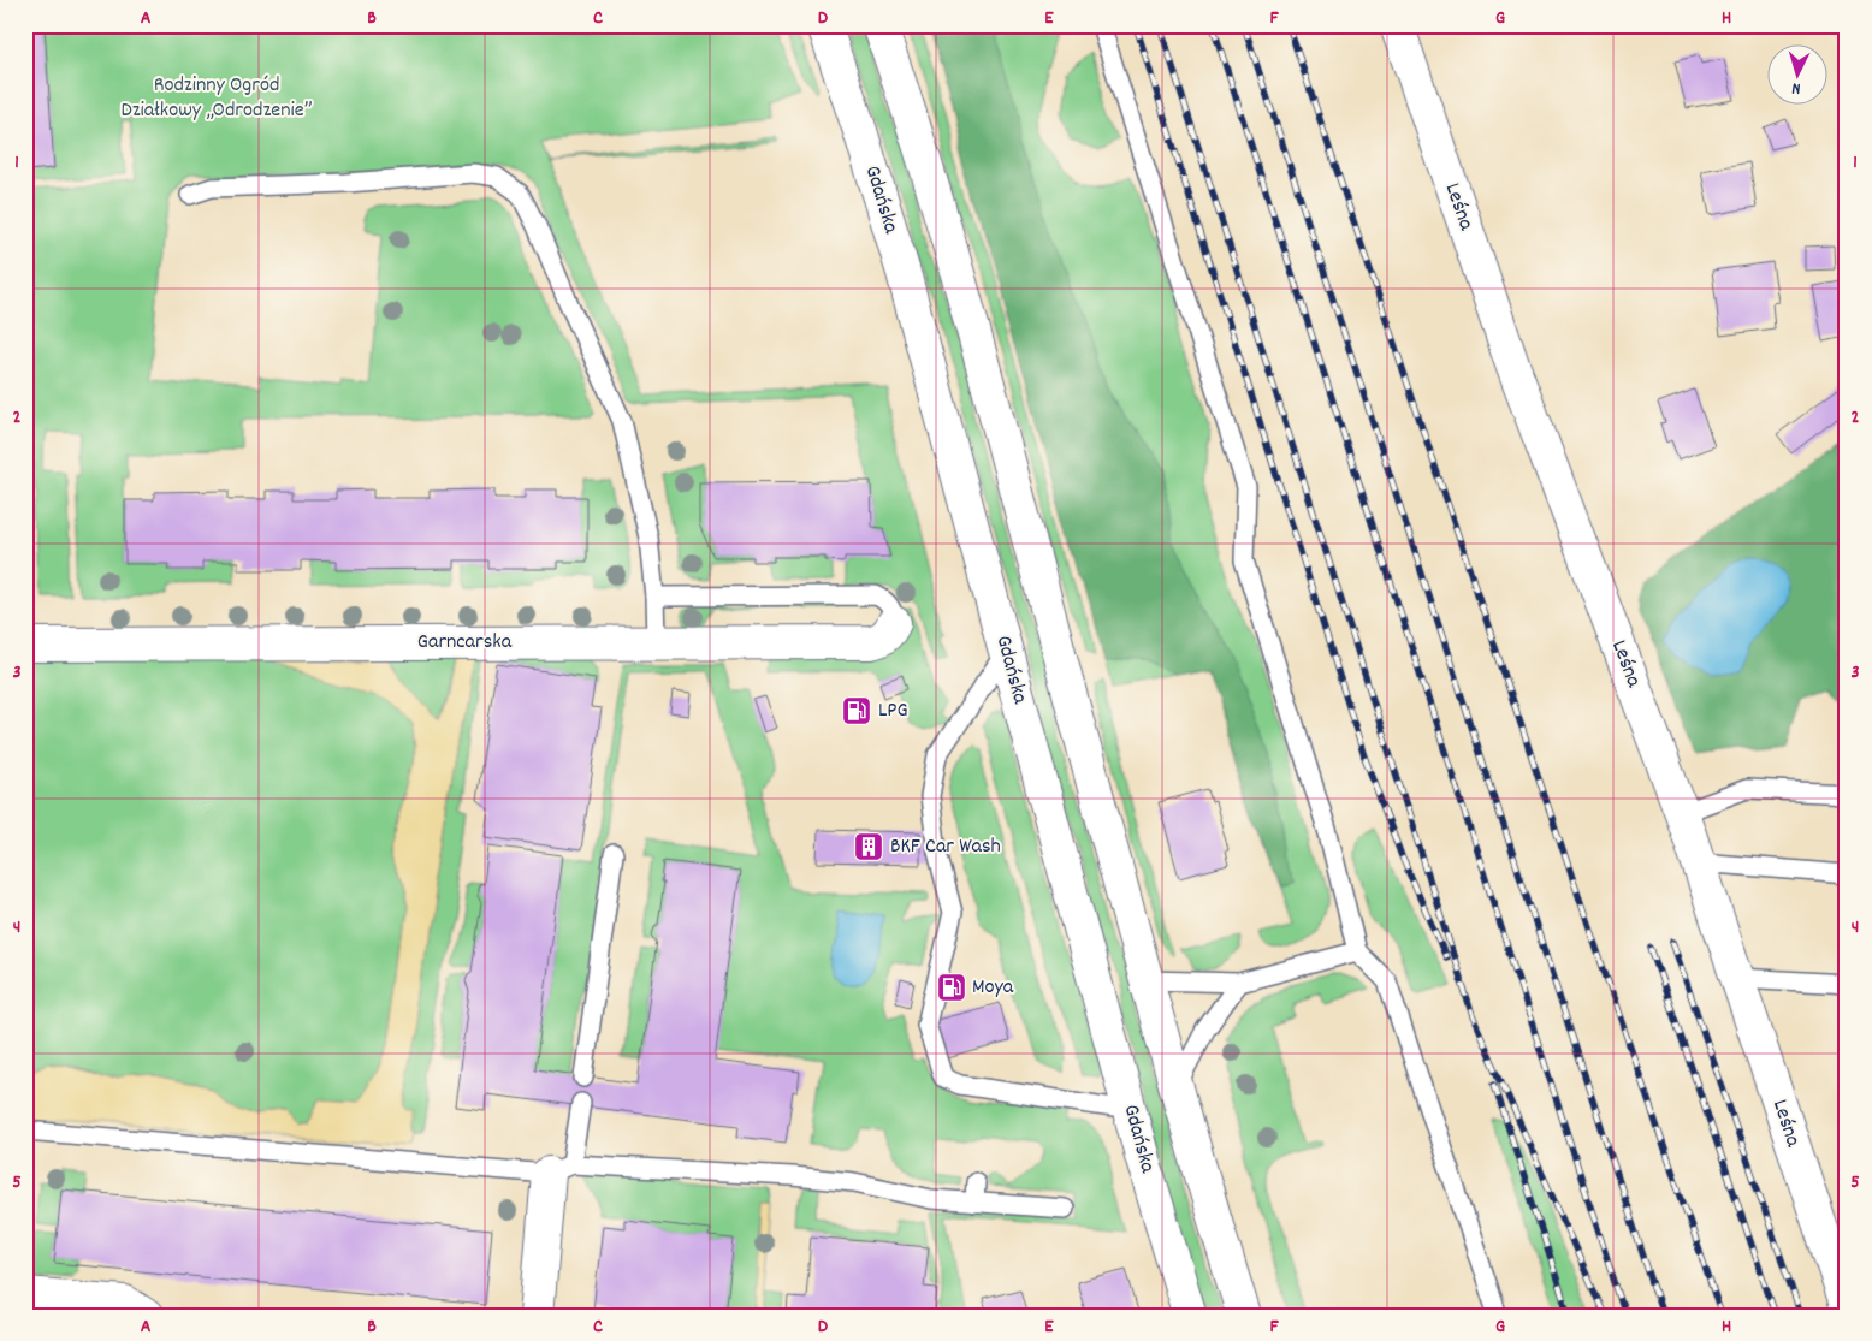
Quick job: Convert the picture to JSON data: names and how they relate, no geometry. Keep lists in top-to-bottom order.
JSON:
{
  "streets": {
    "main road": ["Gdańska", "Leśna", "Garncarska"]
  },
  "parks": ["Rodzinny Ogród Działkowy „Odrodzenie”"],
  "places": {
    "fuel station": ["LPG", "Moya"],
    "building": ["BKF Car Wash"]
  },
  "north": "bottom",
  "grid": {
    "columns": [
      "A",
      "B",
      "C",
      "D",
      "E",
      "F",
      "G",
      "H"
    ],
    "rows": [
      "1",
      "2",
      "3",
      "4",
      "5"
    ]
  }
}
